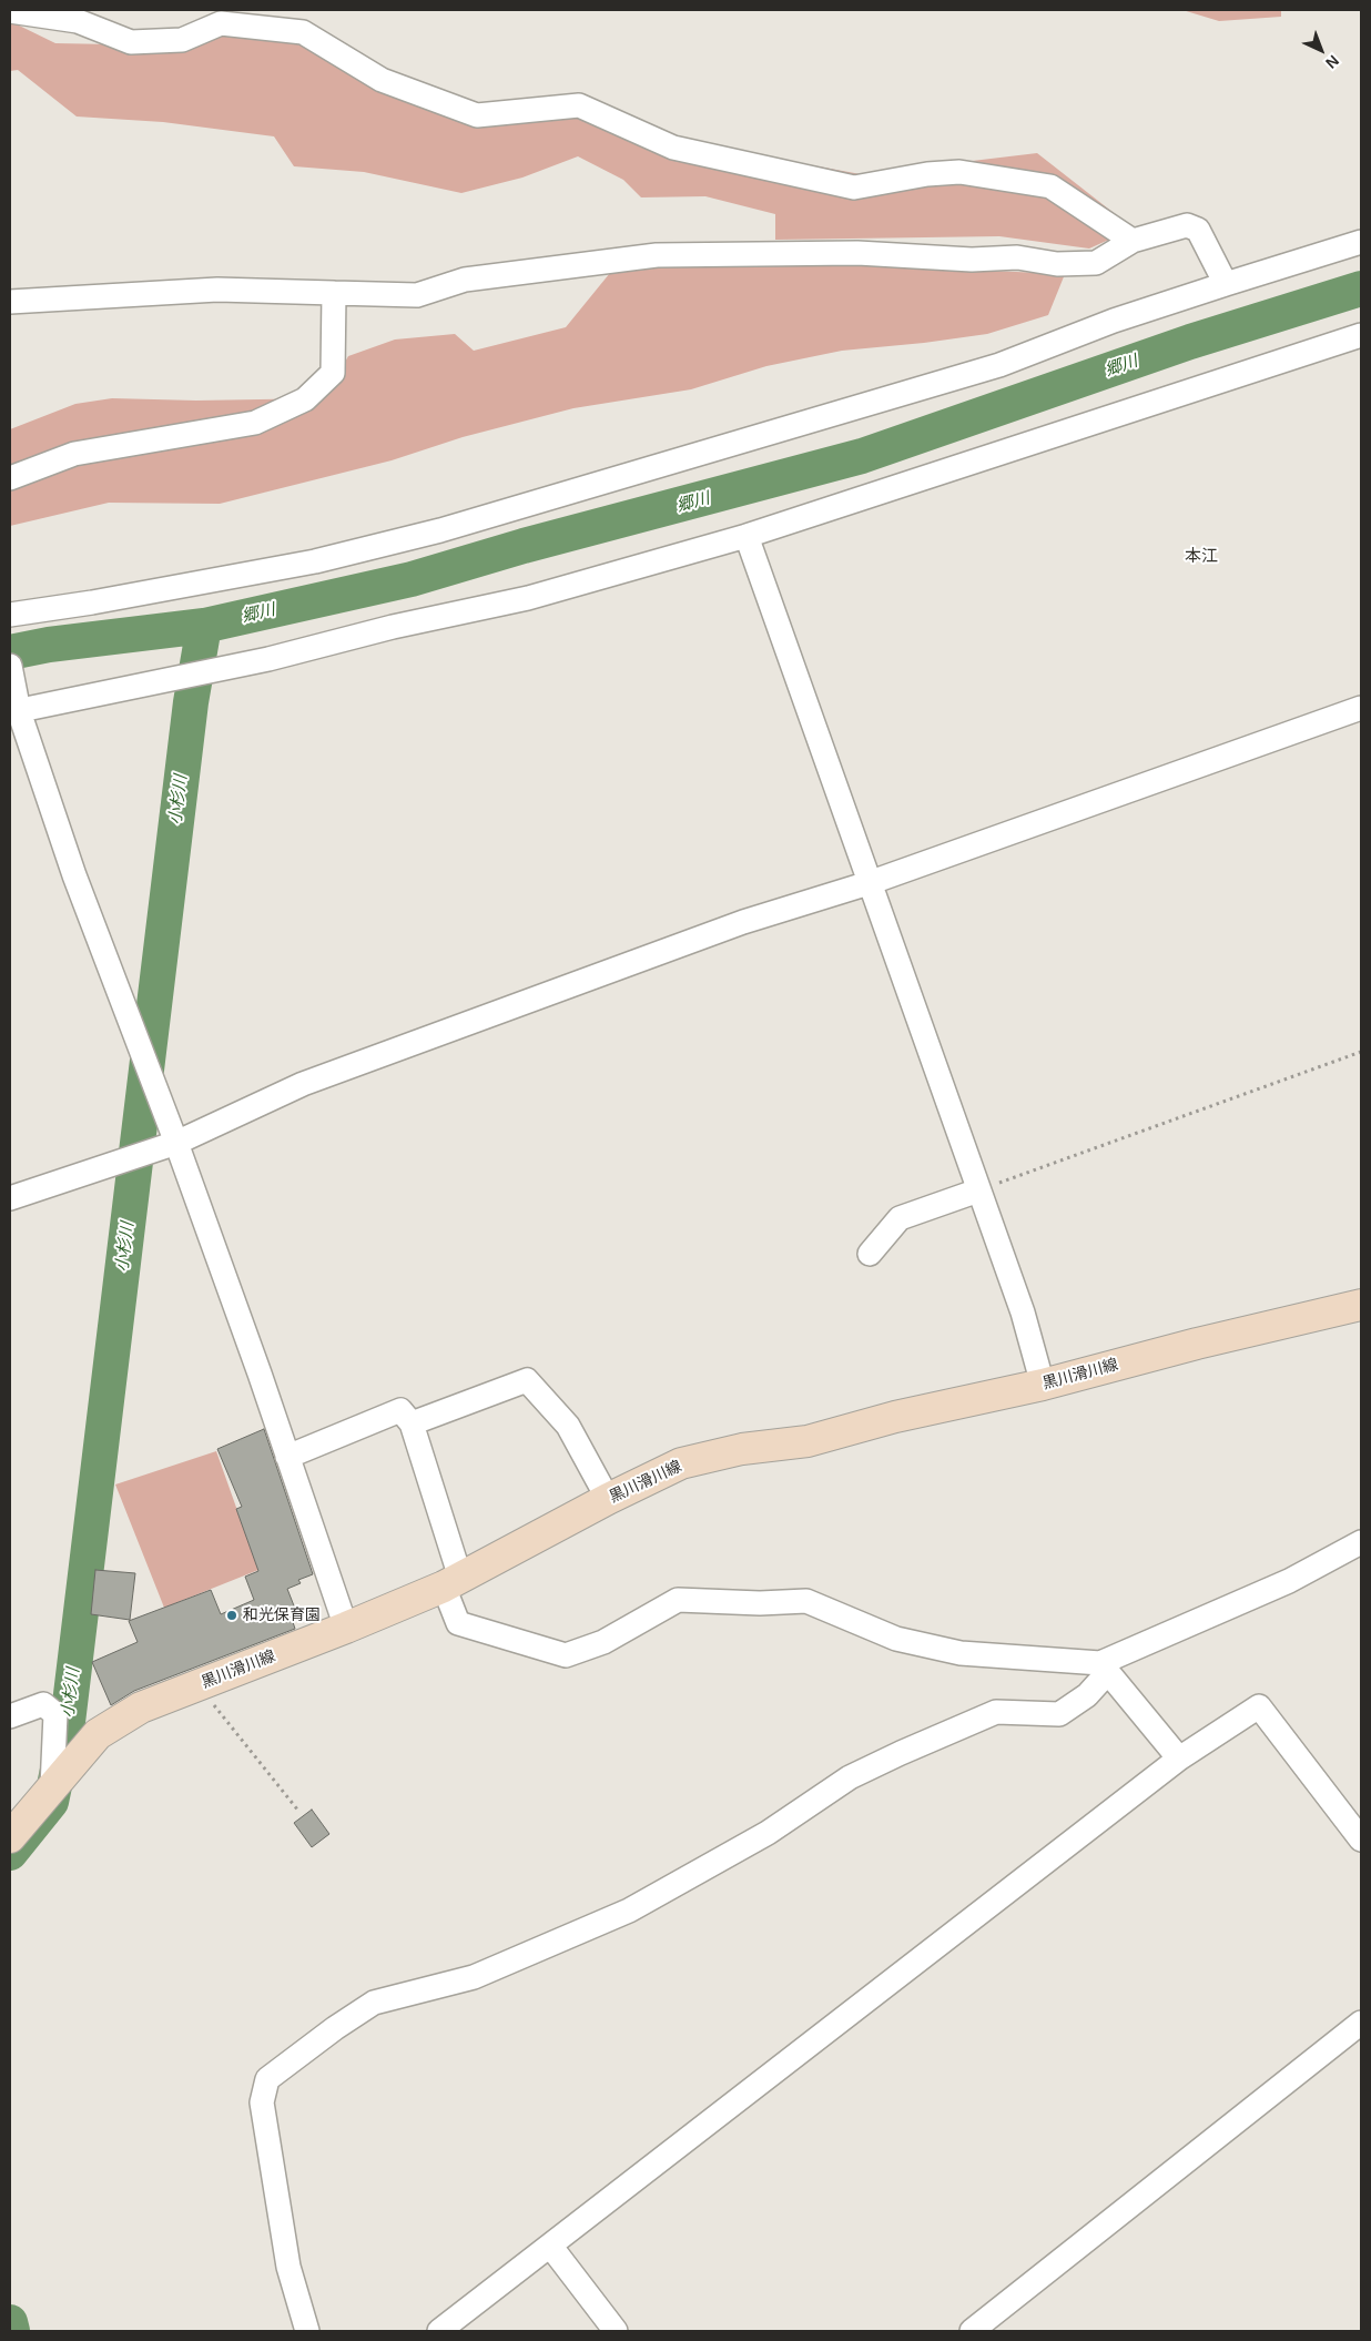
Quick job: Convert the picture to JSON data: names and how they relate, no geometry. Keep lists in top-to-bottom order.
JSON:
{
  "streets": {
    "main road": ["黒川滑川線"]
  },
  "districts": ["本江"],
  "water": ["郷川", "小杉川"],
  "places": ["和光保育園"],
  "north": "bottom right"
}
